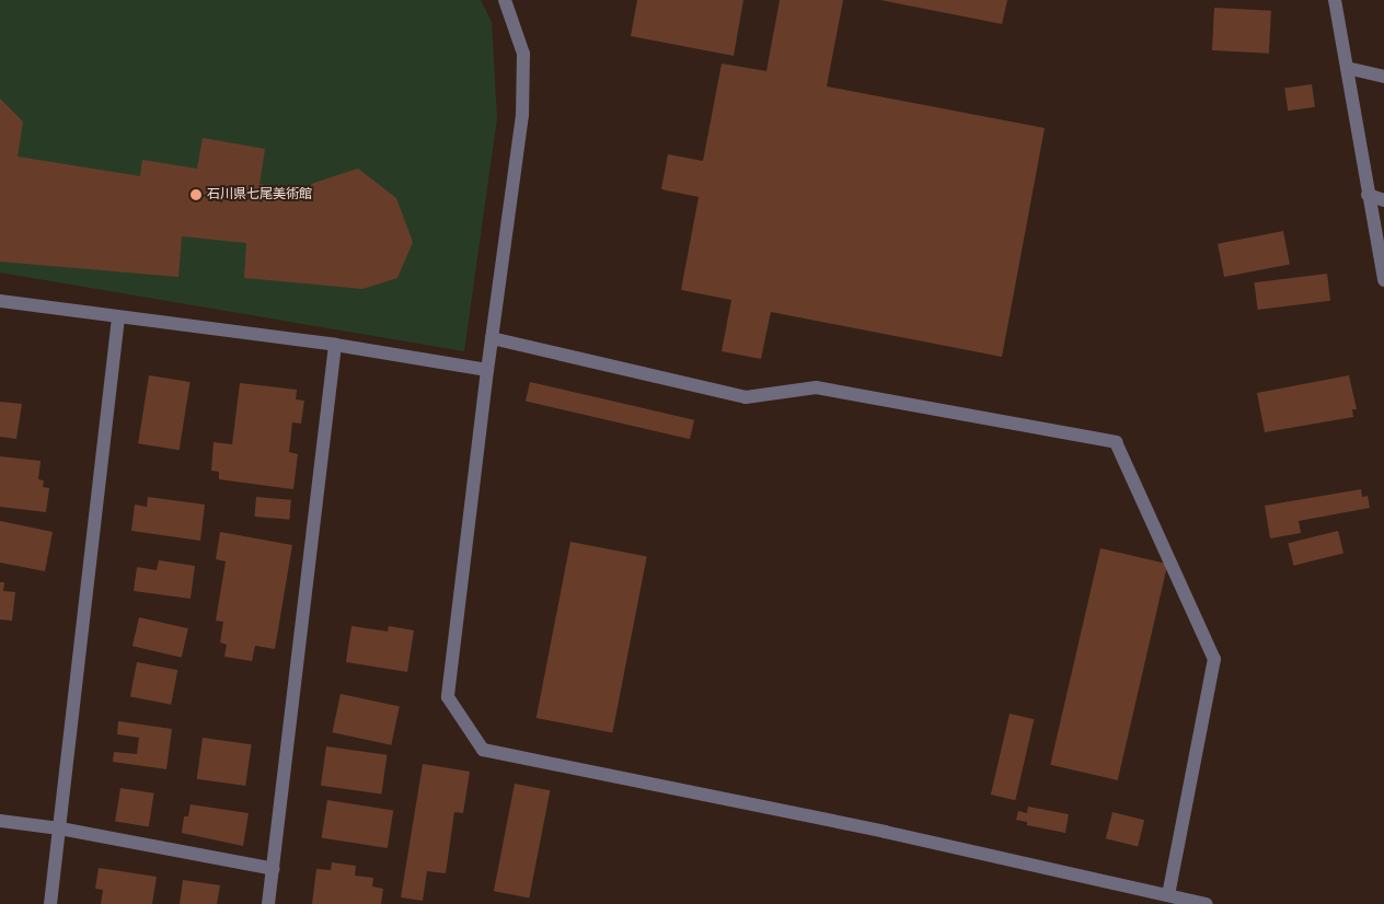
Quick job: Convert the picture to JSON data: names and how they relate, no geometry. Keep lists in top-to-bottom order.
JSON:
{
  "places": ["石川県七尾美術館"]
}
